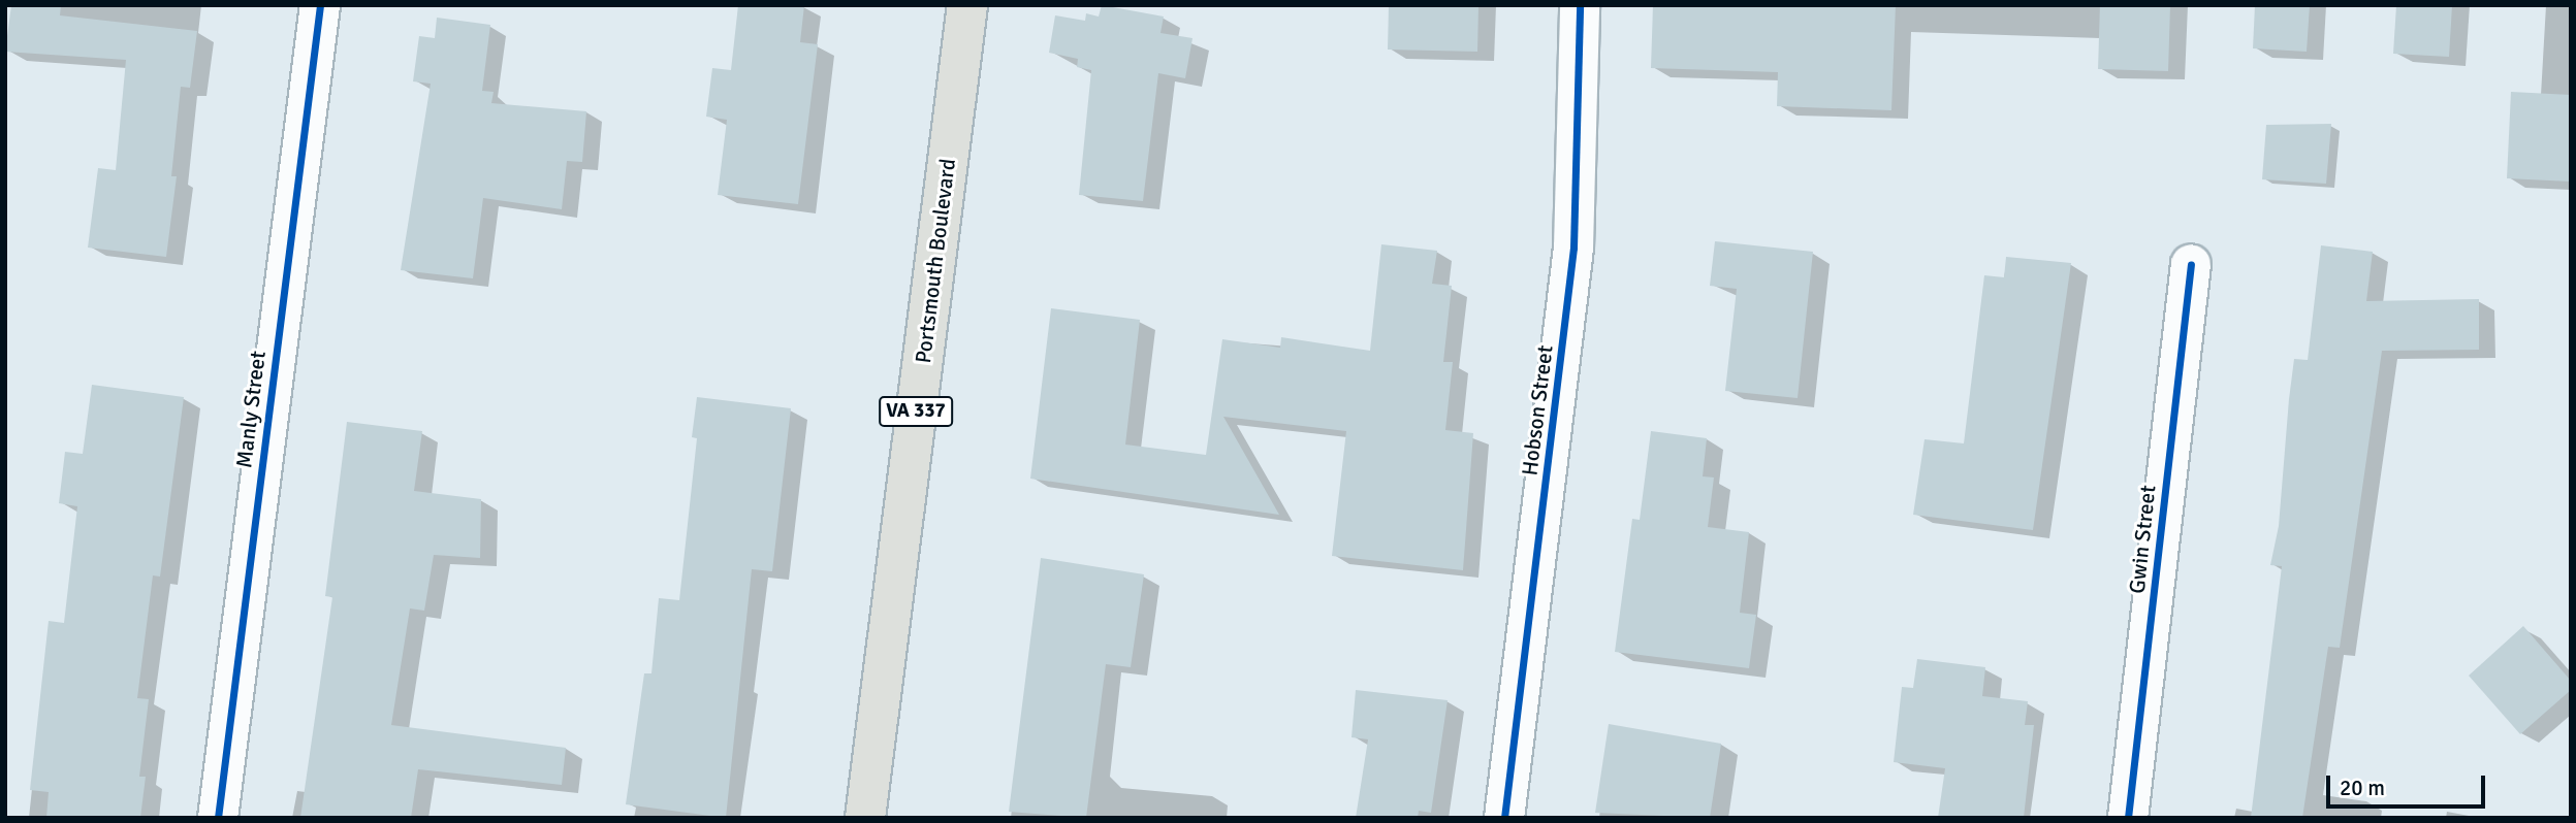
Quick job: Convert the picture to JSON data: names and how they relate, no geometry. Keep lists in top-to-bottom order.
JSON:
{
  "streets": {
    "main road": ["Portsmouth Boulevard", "VA 337"],
    "street": ["Manly Street", "Hobson Street", "Gwin Street"]
  },
  "scale_bar": "20 m"
}
